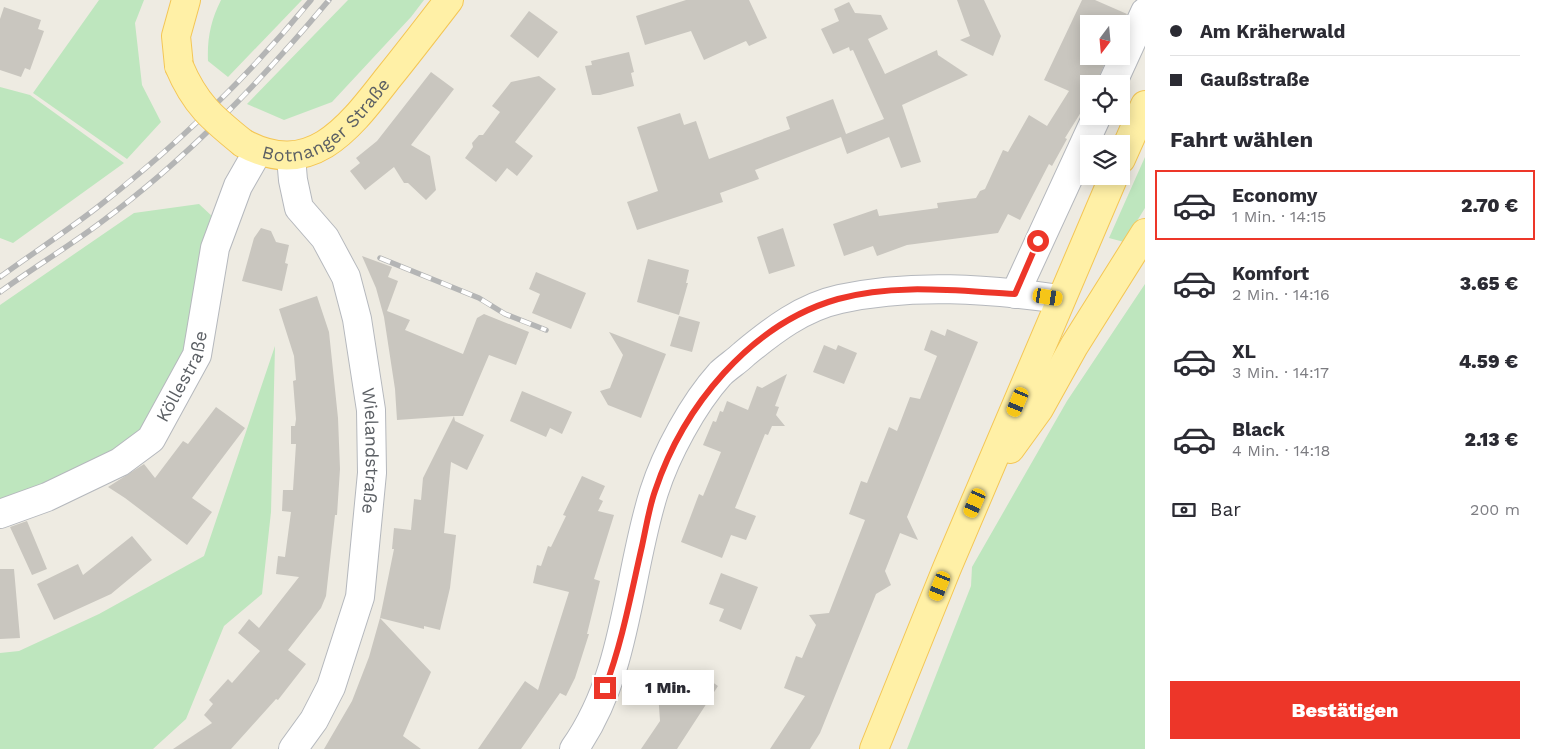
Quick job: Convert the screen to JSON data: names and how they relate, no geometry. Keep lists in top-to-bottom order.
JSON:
{
  "streets": {
    "main road": ["Botnanger Straße"],
    "street": ["Köllestraße", "Wielandstraße"]
  },
  "crossings": [
    ["Botnanger Straße", "Köllestraße"],
    ["Botnanger Straße", "Wielandstraße"]
  ],
  "north": "bottom",
  "page": {
    "banner": ["Am Kräherwald", "Gaußstraße"],
    "heading": "Fahrt wählen",
    "list": [
      {
        "name": "Economy",
        "note": "1 Min. · 14:15",
        "value": "2.70 €"
      },
      {
        "name": "Komfort",
        "note": "2 Min. · 14:16",
        "value": "3.65 €"
      },
      {
        "name": "XL",
        "note": "3 Min. · 14:17",
        "value": "4.59 €"
      },
      {
        "name": "Black",
        "note": "4 Min. · 14:18",
        "value": "2.13 €"
      }
    ],
    "pay": ["Bar", "200 m"],
    "bubble": "1 Min.",
    "buttons": "Bestätigen"
  }
}
